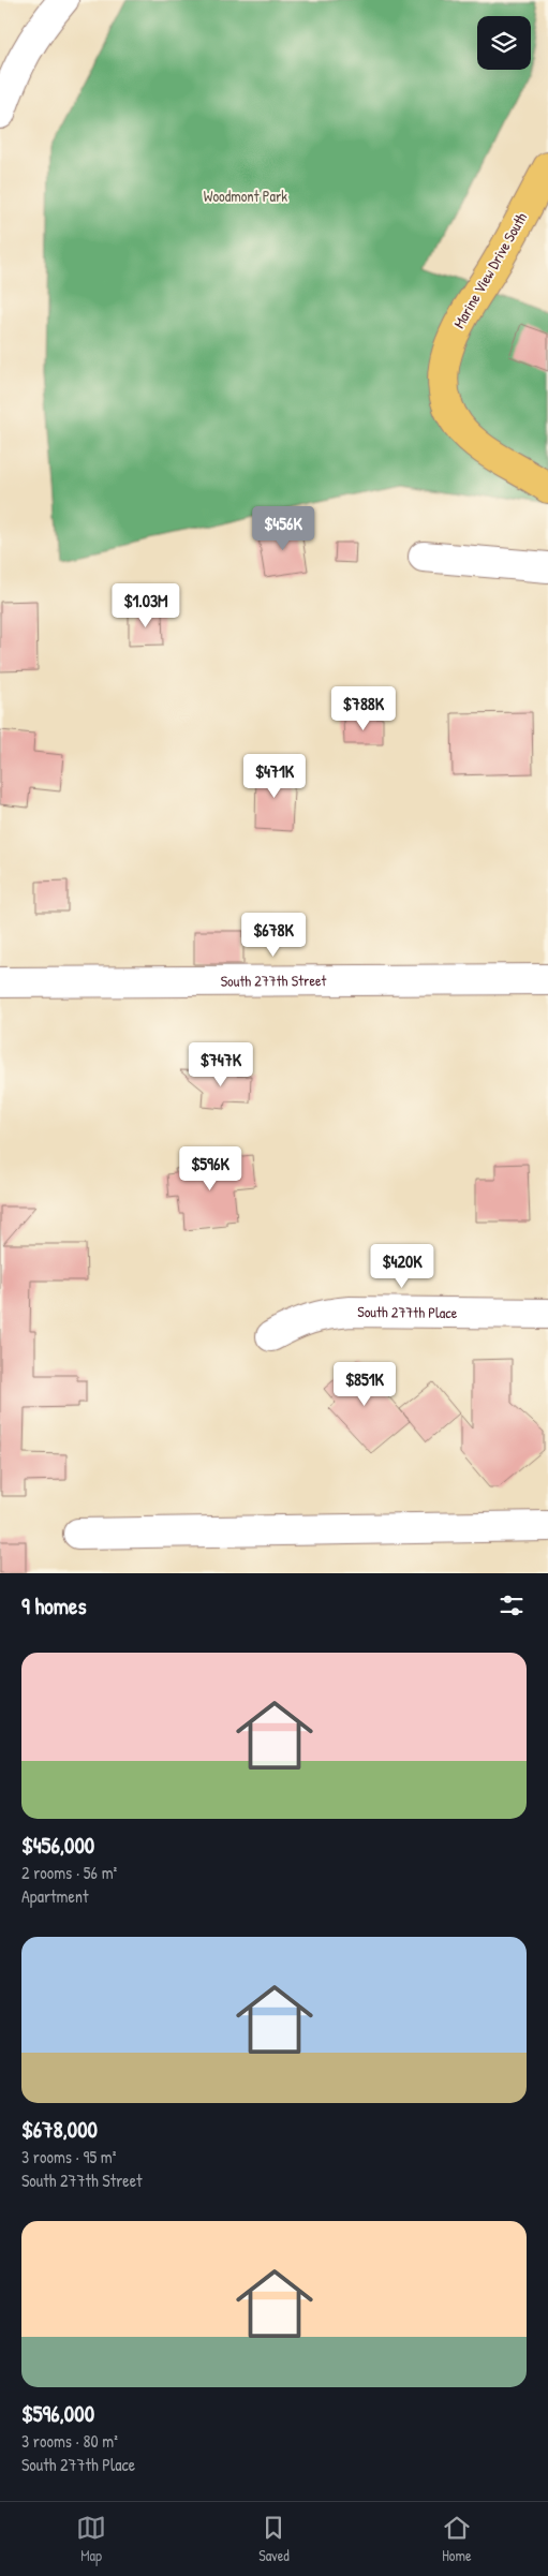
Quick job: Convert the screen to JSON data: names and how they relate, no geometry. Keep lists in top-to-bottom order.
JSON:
{
  "streets": {
    "main road": ["Marine View Drive South"],
    "street": ["South 277th Street", "South 277th Place"]
  },
  "parks": ["Woodmont Park"],
  "page": {
    "price": [
      "$456K",
      "$1.03M",
      "$788K",
      "$471K",
      "$678K",
      "$747K",
      "$596K",
      "$420K",
      "$851K"
    ],
    "heading": "9 homes",
    "list": [
      {
        "name": "$456,000",
        "note": "2 rooms · 56 m² · Apartment"
      },
      {
        "name": "$678,000",
        "note": "3 rooms · 95 m² · South 277th Street"
      },
      {
        "name": "$596,000",
        "note": "3 rooms · 80 m² · South 277th Place"
      }
    ],
    "tabs": ["Map", "Saved", "Home"]
  }
}
